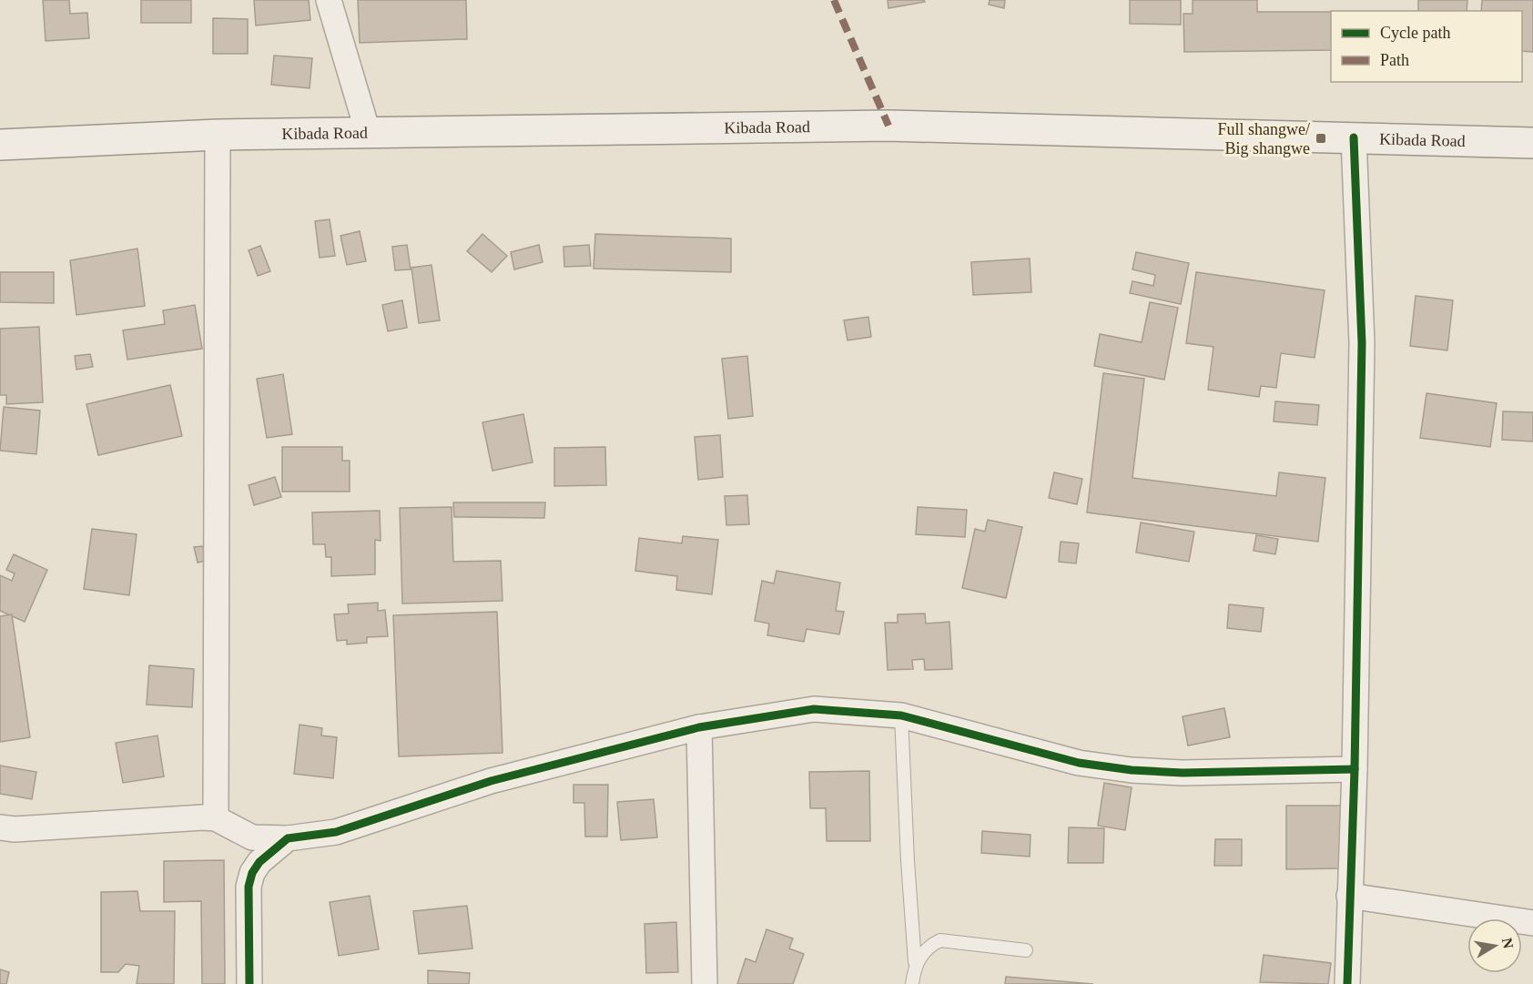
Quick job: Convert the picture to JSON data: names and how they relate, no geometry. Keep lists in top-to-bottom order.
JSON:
{
  "streets": {
    "main road": ["Kibada Road"]
  },
  "places": {
    "transit": ["Full shangwe/ Big shangwe"]
  },
  "legend": ["Cycle path", "Path"],
  "north": "right"
}
